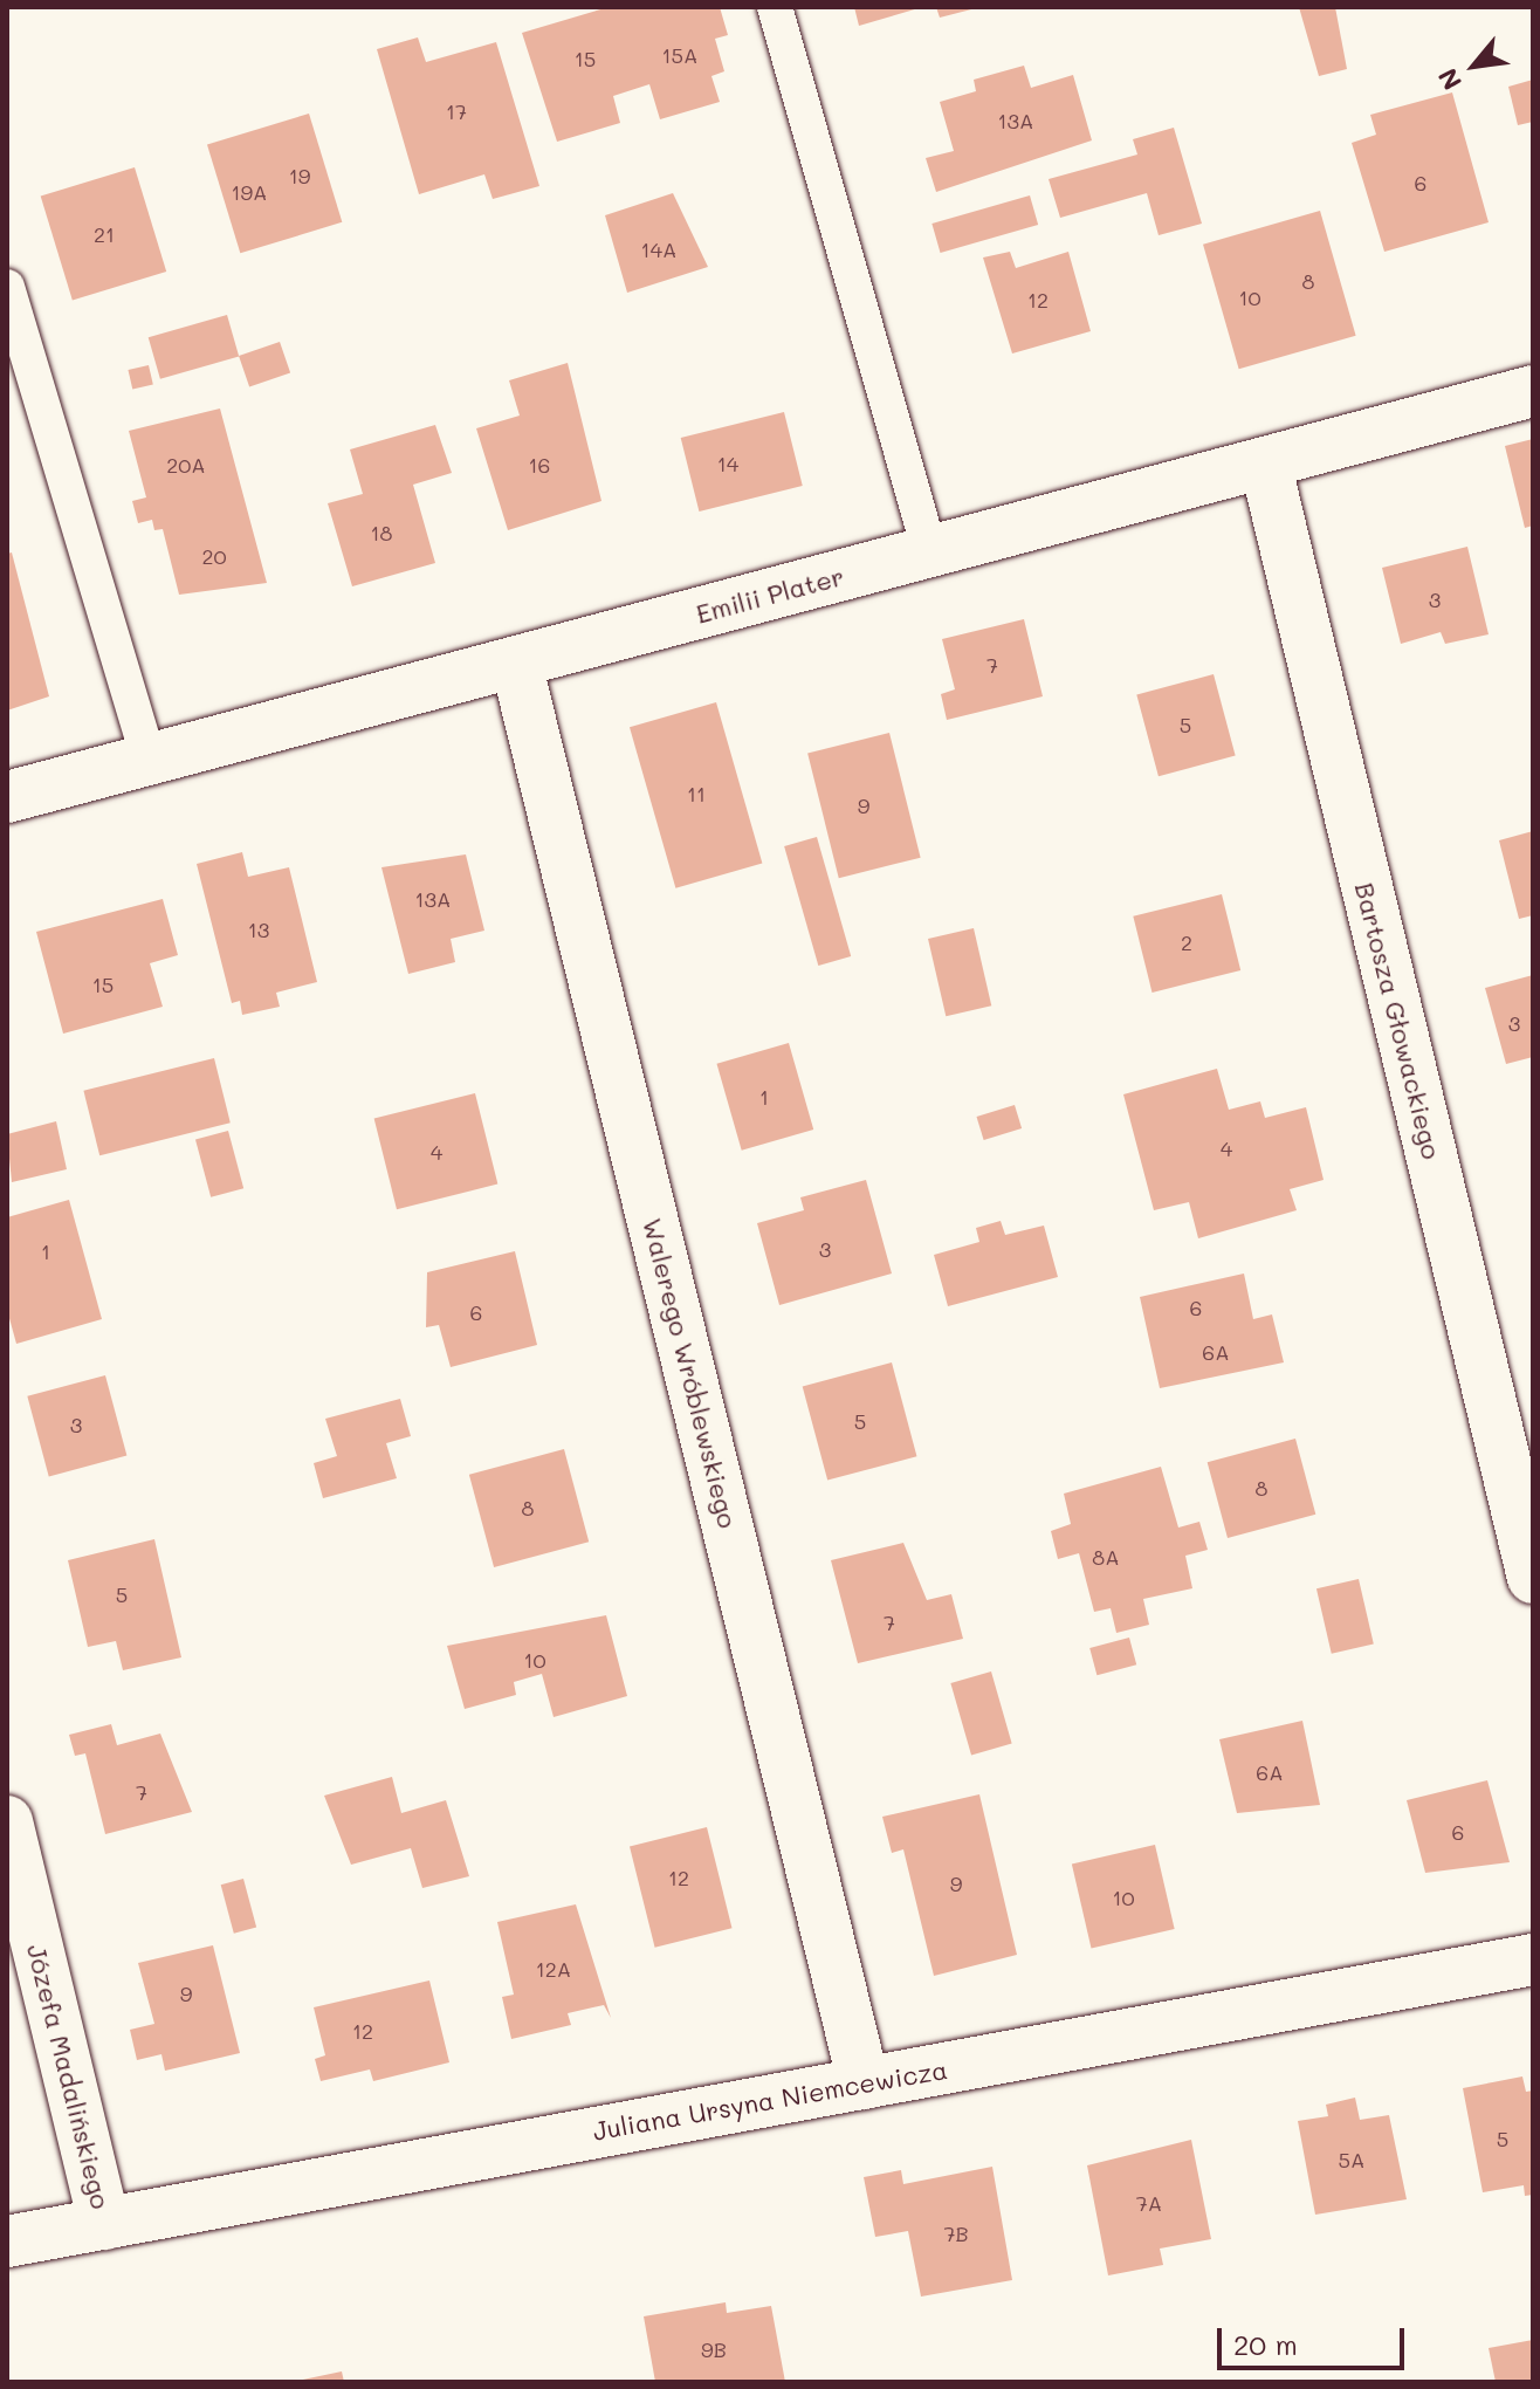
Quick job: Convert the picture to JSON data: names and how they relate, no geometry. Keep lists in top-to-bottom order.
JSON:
{
  "streets": {
    "street": [
      "Emilii Plater",
      "Bartosza Głowackiego",
      "Walerego Wróblewskiego",
      "Józefa Madalińskiego",
      "Juliana Ursyna Niemcewicza"
    ]
  },
  "crossings": [
    ["Emilii Plater", "Bartosza Głowackiego"],
    ["Emilii Plater", "Walerego Wróblewskiego"],
    ["Walerego Wróblewskiego", "Juliana Ursyna Niemcewicza"],
    ["Józefa Madalińskiego", "Juliana Ursyna Niemcewicza"]
  ],
  "house_numbers": [
    "15A",
    "15",
    "17",
    "13A",
    "19",
    "6",
    "19A",
    "21",
    "14A",
    "8",
    "10",
    "12",
    "14",
    "20A",
    "16",
    "18",
    "20",
    "3",
    "7",
    "5",
    "11",
    "9",
    "13A",
    "13",
    "2",
    "15",
    "3",
    "1",
    "4",
    "4",
    "3",
    "1",
    "6",
    "6",
    "6A",
    "5",
    "3",
    "8",
    "8",
    "8A",
    "5",
    "7",
    "10",
    "6A",
    "7",
    "6",
    "12",
    "9",
    "10",
    "12A",
    "9",
    "12",
    "5",
    "5A",
    "7A",
    "7B",
    "9B"
  ],
  "scale_bar": "20 m",
  "north": "bottom left"
}
